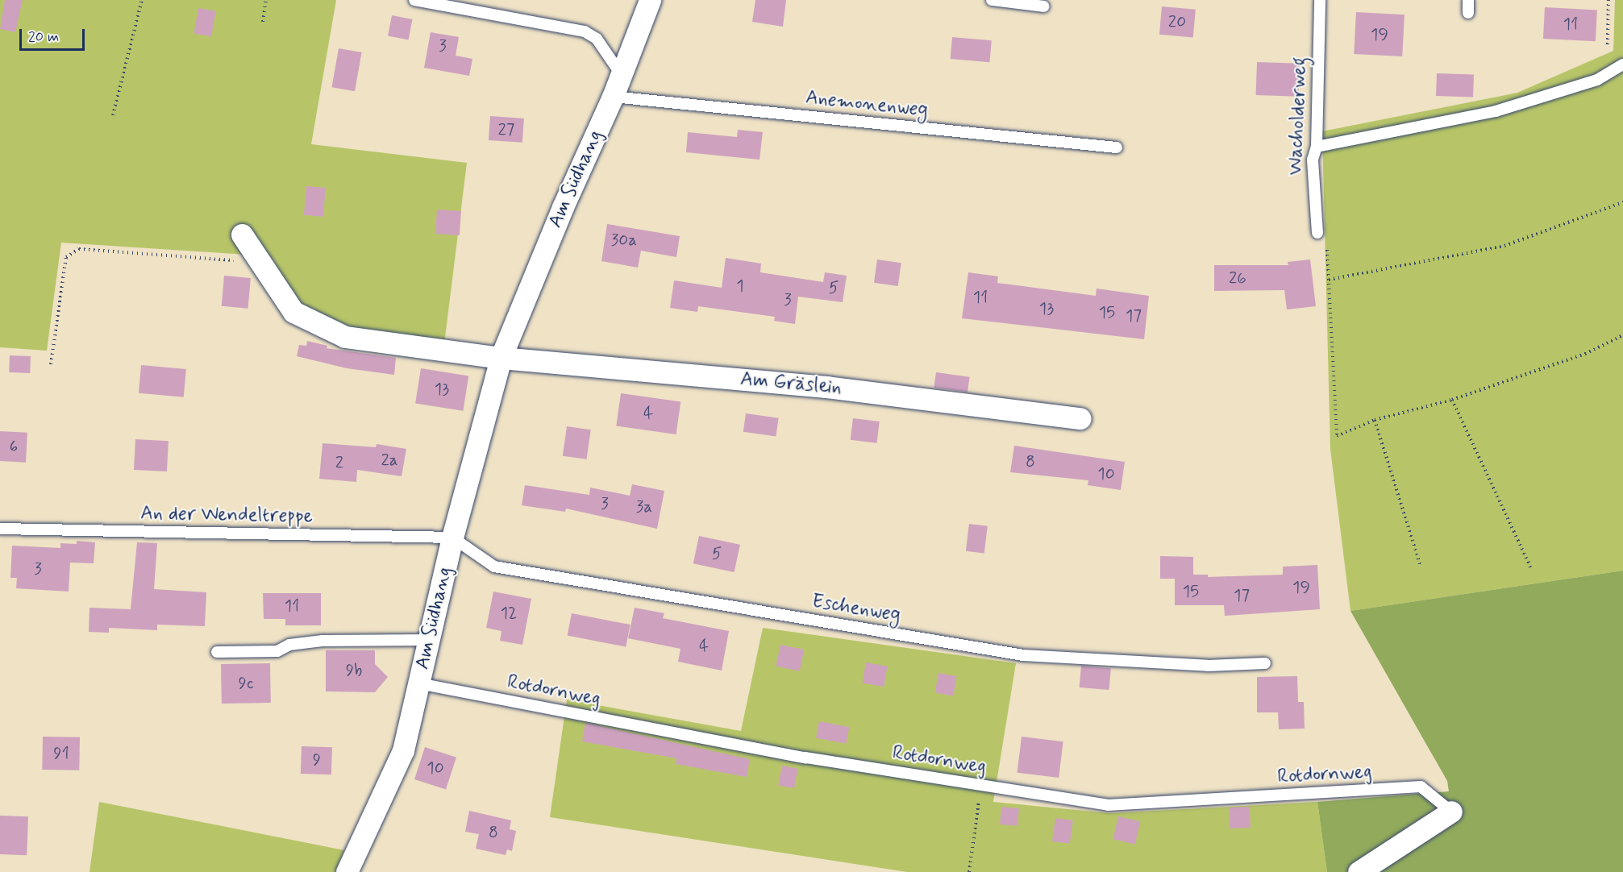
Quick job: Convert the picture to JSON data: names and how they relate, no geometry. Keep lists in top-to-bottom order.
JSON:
{
  "streets": {
    "street": ["Am Südhang", "Am Gräslein"],
    "lane": [
      "Anemonenweg",
      "Wacholderweg",
      "An der Wendeltreppe",
      "Eschenweg",
      "Rotdornweg"
    ]
  },
  "crossings": [
    ["Anemonenweg", "Am Südhang"],
    ["Am Südhang", "Am Gräslein"],
    ["Am Südhang", "An der Wendeltreppe"],
    ["Am Südhang", "Eschenweg"],
    ["Am Südhang", "Rotdornweg"],
    ["An der Wendeltreppe", "Eschenweg"]
  ],
  "house_numbers": [
    "20",
    "11",
    "19",
    "3",
    "27",
    "30a",
    "26",
    "1",
    "5",
    "11",
    "3",
    "13",
    "15",
    "17",
    "13",
    "4",
    "6",
    "2a",
    "8",
    "2",
    "10",
    "3",
    "3a",
    "5",
    "3",
    "19",
    "15",
    "17",
    "11",
    "12",
    "4",
    "9b",
    "9c",
    "91",
    "9",
    "10",
    "8"
  ],
  "scale_bar": "20 m"
}
